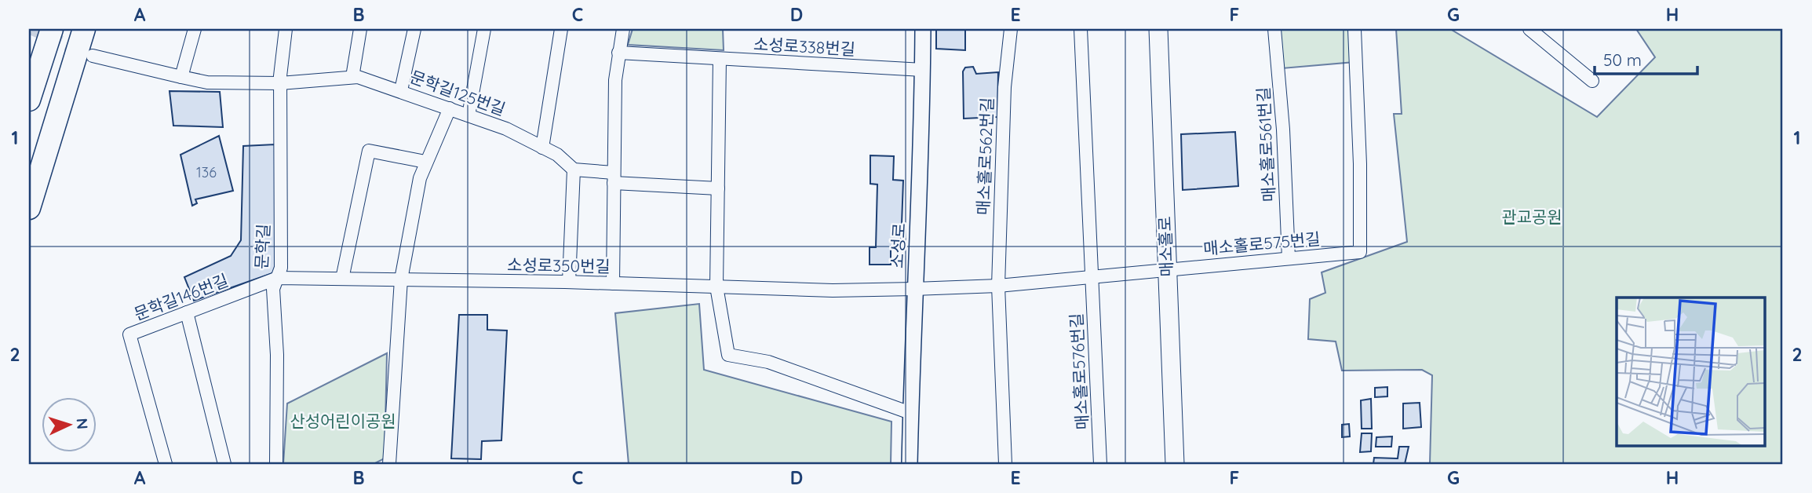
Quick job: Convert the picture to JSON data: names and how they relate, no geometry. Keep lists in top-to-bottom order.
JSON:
{
  "streets": {
    "main road": ["매소홀로"],
    "street": [
      "소성로338번길",
      "문학길125번길",
      "매소홀로561번길",
      "매소홀로562번길",
      "매소홀로575번길",
      "소성로",
      "문학길",
      "소성로350번길",
      "문학길146번길",
      "매소홀로576번길"
    ]
  },
  "crossings": [
    ["소성로338번길", "소성로"],
    ["문학길125번길", "문학길"],
    ["매소홀로561번길", "매소홀로575번길"],
    ["매소홀로575번길", "매소홀로"],
    ["소성로", "소성로350번길"],
    ["문학길", "소성로350번길"],
    ["문학길", "문학길146번길"],
    ["소성로350번길", "문학길146번길"]
  ],
  "parks": ["관교공원", "산성어린이공원"],
  "house_numbers": ["136"],
  "scale_bar": "50 m",
  "north": "right",
  "grid": {
    "columns": [
      "A",
      "B",
      "C",
      "D",
      "E",
      "F",
      "G",
      "H"
    ],
    "rows": ["1", "2"]
  }
}
